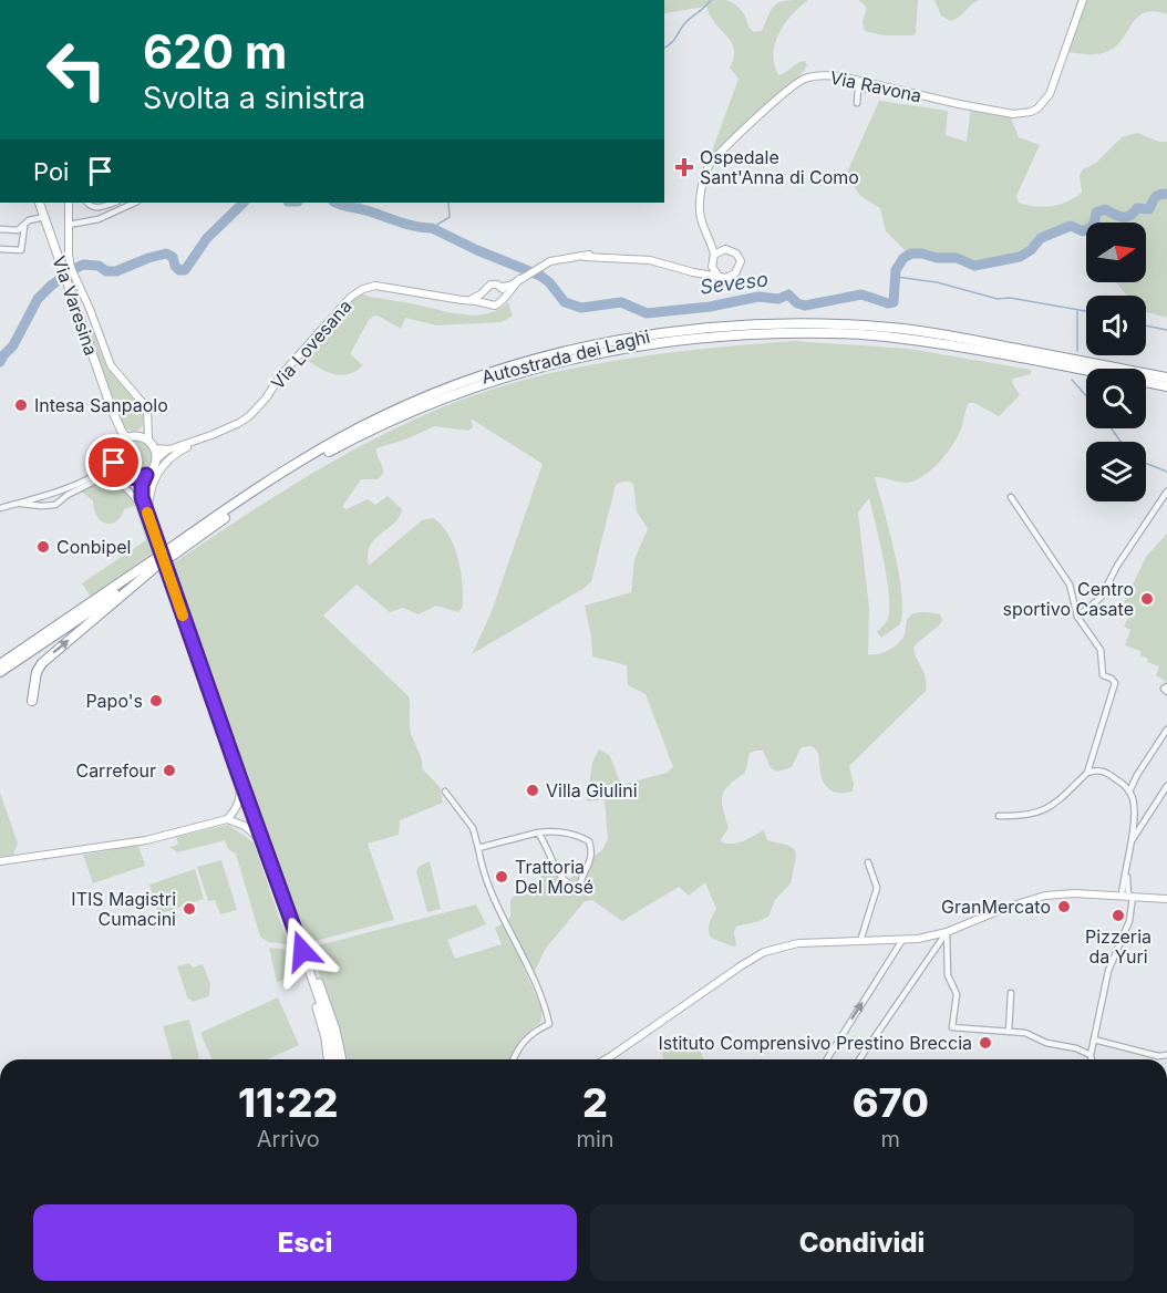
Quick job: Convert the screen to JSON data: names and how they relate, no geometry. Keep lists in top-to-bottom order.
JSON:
{
  "streets": {
    "highway": ["Autostrada dei Laghi"],
    "main road": ["Via Varesina"],
    "street": ["Via Ravona", "Via Lovesana"]
  },
  "crossings": [
    ["Via Varesina", "Via Lovesana"]
  ],
  "water": ["Seveso"],
  "places": {
    "health": ["Ospedale Sant'Anna di Como"],
    "other": [
      "Intesa Sanpaolo",
      "Conbipel",
      "Centro sportivo Casate",
      "Papo's",
      "Carrefour",
      "Villa Giulini",
      "Trattoria Del Mosé",
      "GranMercato",
      "ITIS Magistri Cumacini",
      "Pizzeria da Yuri",
      "Istituto Comprensivo Prestino Breccia"
    ]
  },
  "north": "right",
  "page": {
    "turn": ["620 m", "Svolta a sinistra"],
    "then": "Poi",
    "eta": [
      "11:22",
      "Arrivo",
      "2",
      "min",
      "670",
      "m"
    ],
    "buttons": ["Esci", "Condividi"]
  }
}
